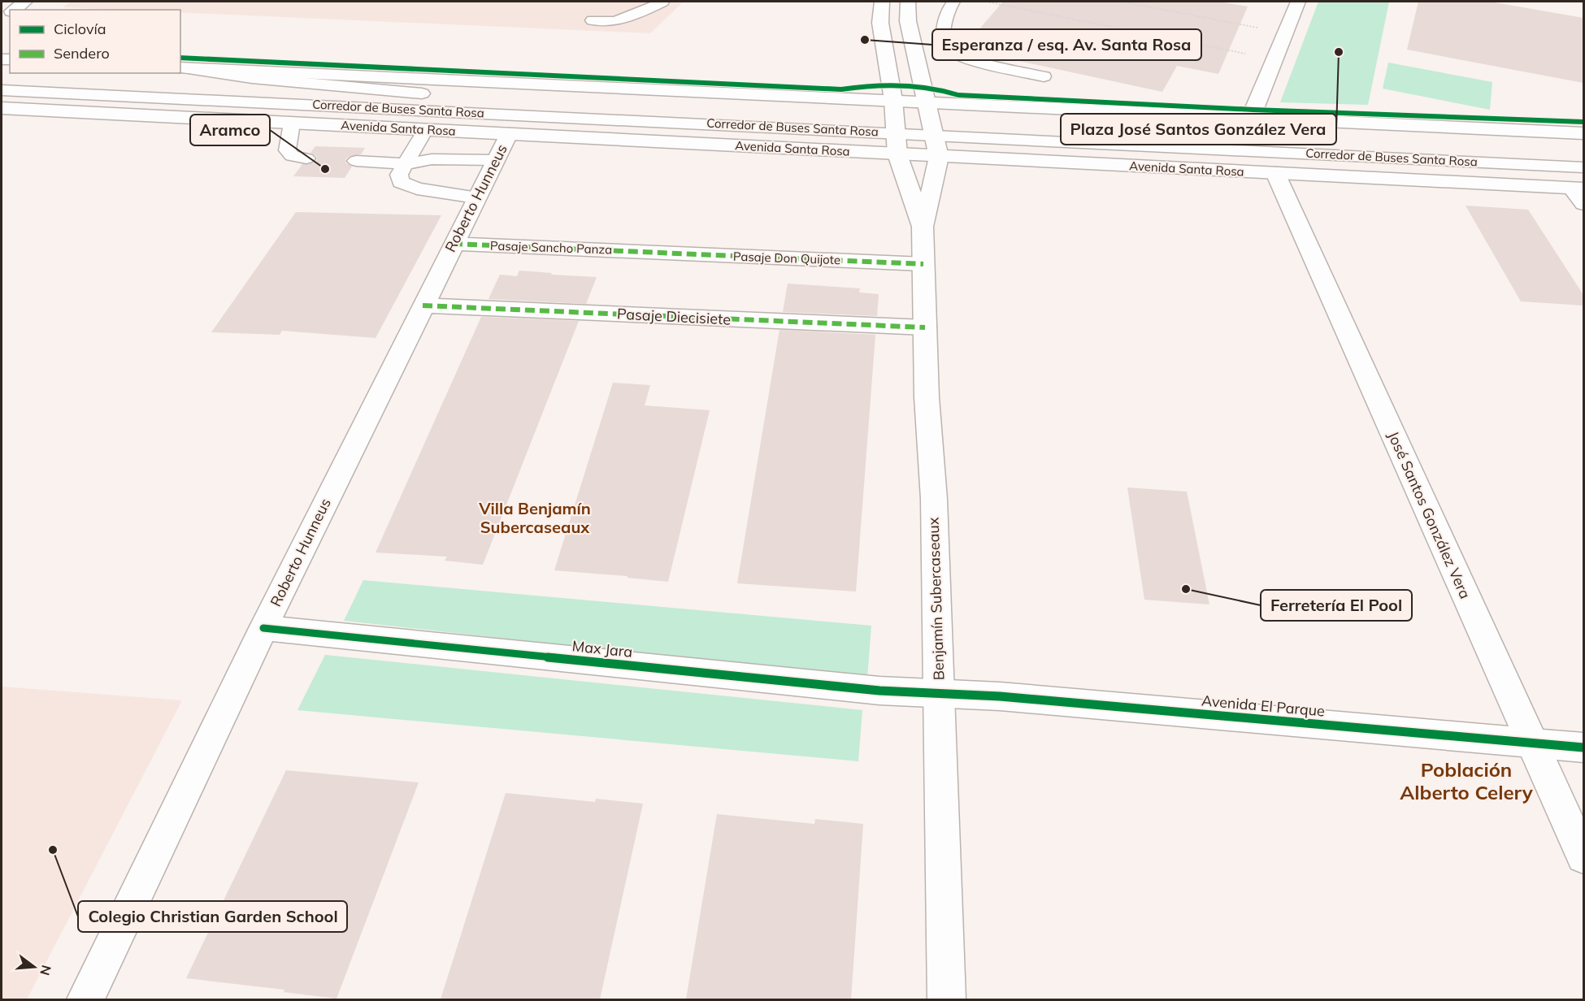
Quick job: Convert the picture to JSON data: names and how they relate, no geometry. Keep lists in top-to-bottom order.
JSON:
{
  "streets": {
    "street": [
      "Avenida Santa Rosa",
      "Roberto Hunneus",
      "Pasaje Sancho Panza",
      "Pasaje Don Quijote",
      "Pasaje Diecisiete",
      "José Santos González Vera",
      "Benjamín Subercaseaux",
      "Max Jara",
      "Avenida El Parque"
    ],
    "lane": ["Corredor de Buses Santa Rosa"]
  },
  "crossings": [
    ["Corredor de Buses Santa Rosa", "Benjamín Subercaseaux"],
    ["Avenida Santa Rosa", "Roberto Hunneus"],
    ["Avenida Santa Rosa", "José Santos González Vera"],
    ["Avenida Santa Rosa", "Benjamín Subercaseaux"],
    ["Roberto Hunneus", "Pasaje Sancho Panza"],
    ["Roberto Hunneus", "Pasaje Diecisiete"],
    ["Roberto Hunneus", "Max Jara"],
    ["Pasaje Sancho Panza", "Pasaje Don Quijote"],
    ["Pasaje Don Quijote", "Benjamín Subercaseaux"],
    ["Pasaje Diecisiete", "Benjamín Subercaseaux"],
    ["José Santos González Vera", "Avenida El Parque"],
    ["Benjamín Subercaseaux", "Max Jara"],
    ["Benjamín Subercaseaux", "Avenida El Parque"],
    ["Max Jara", "Avenida El Parque"]
  ],
  "districts": ["Villa Benjamín Subercaseaux", "Población Alberto Celery"],
  "places": [
    "Esperanza / esq. Av. Santa Rosa",
    "Plaza José Santos González Vera",
    "Aramco",
    "Ferretería El Pool",
    "Colegio Christian Garden School"
  ],
  "legend": ["Ciclovía", "Sendero"],
  "north": "right"
}
